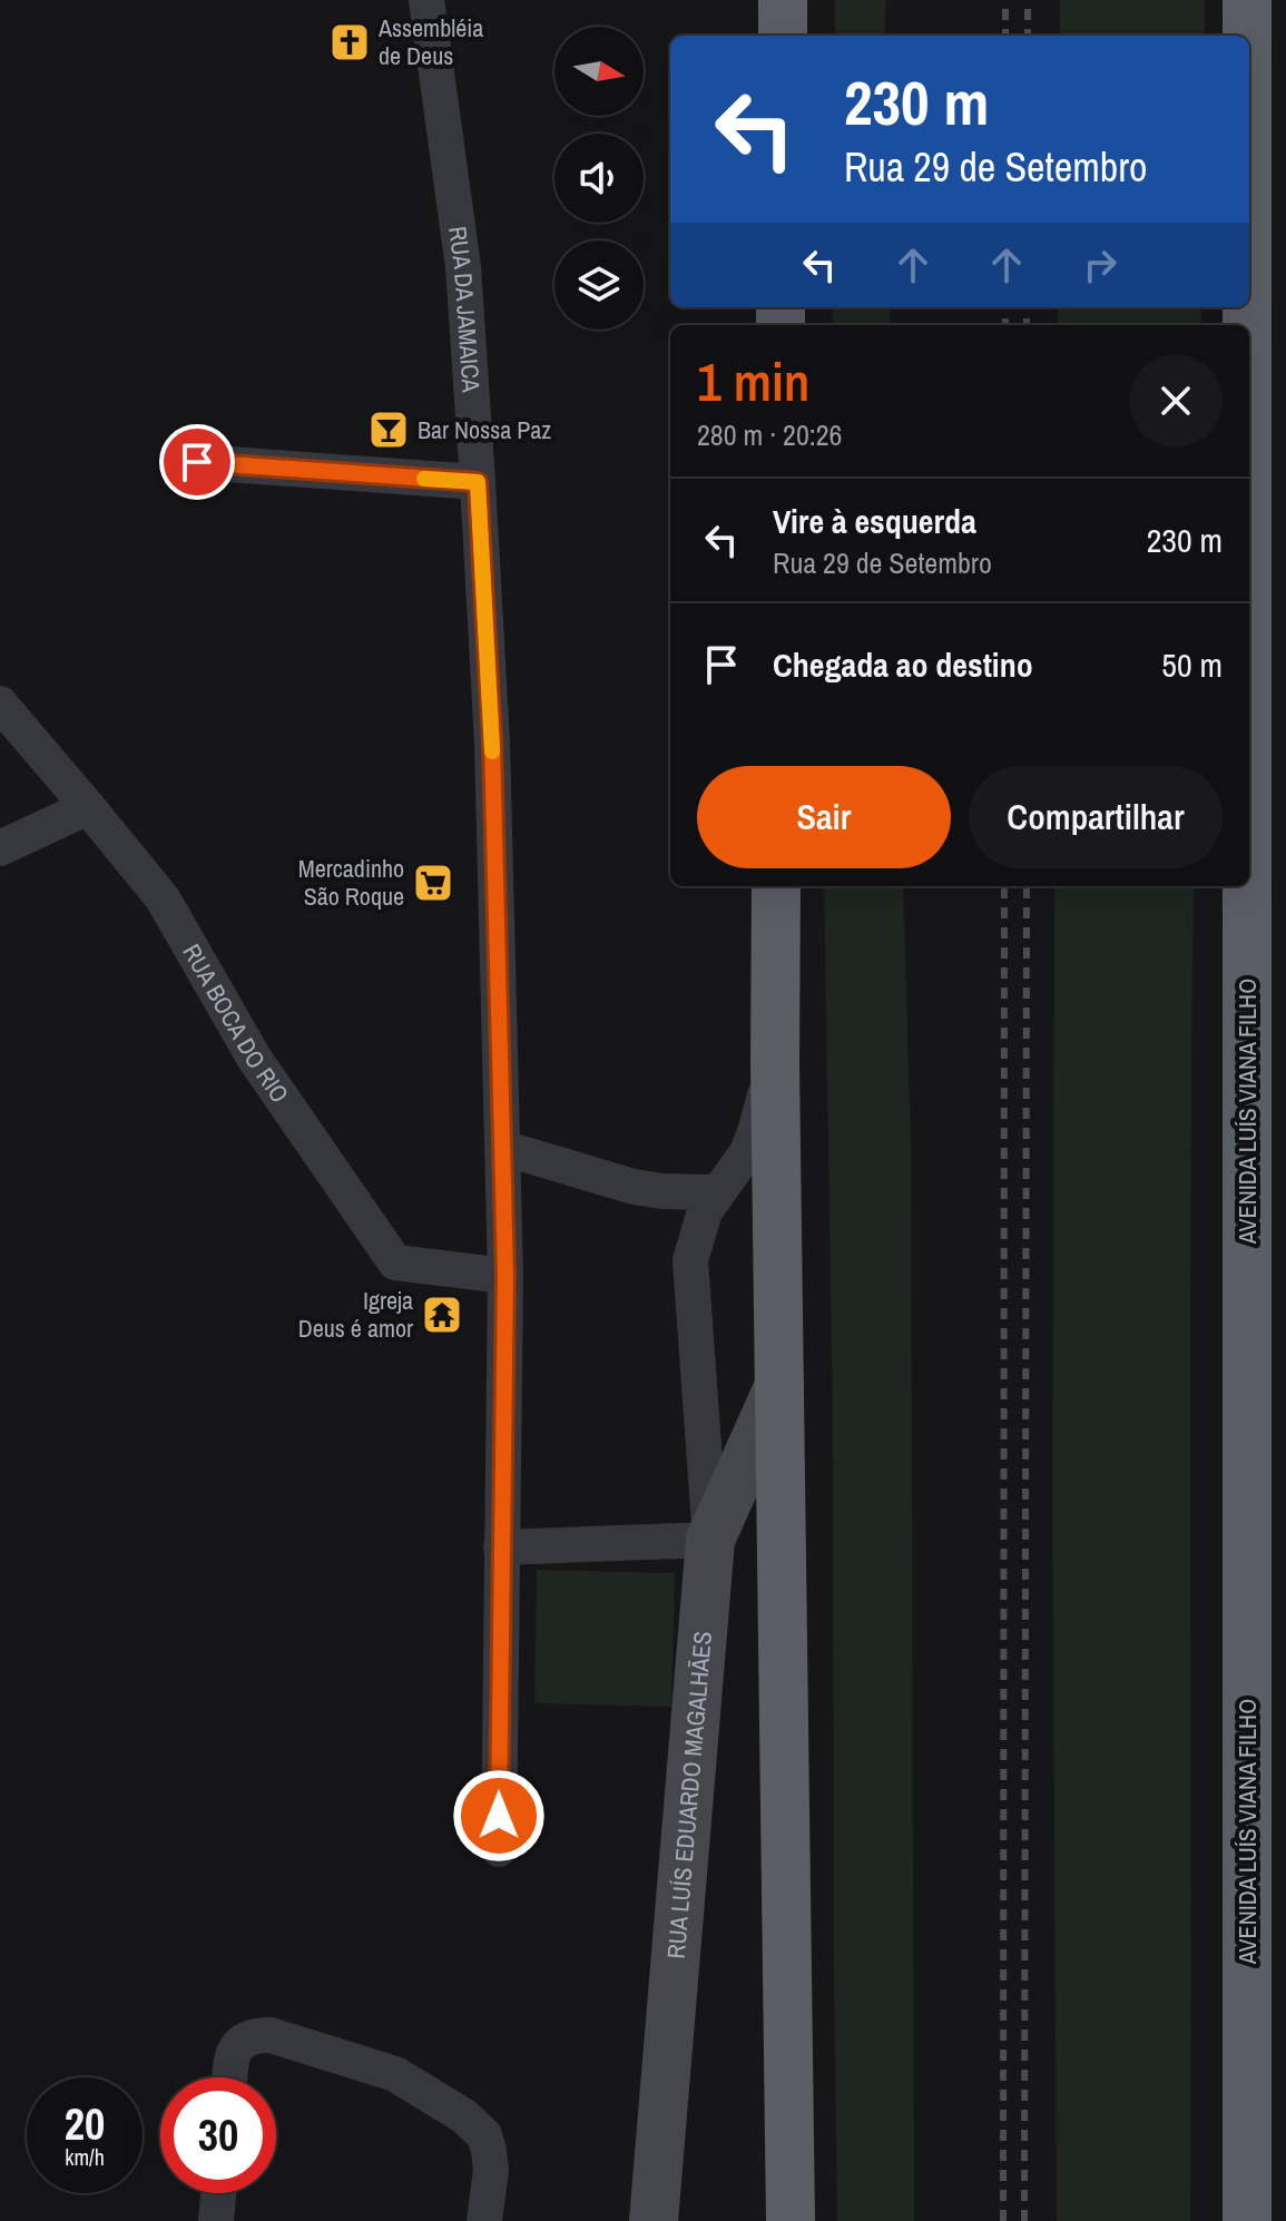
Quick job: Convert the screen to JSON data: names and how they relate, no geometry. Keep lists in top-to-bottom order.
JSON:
{
  "streets": {
    "highway": ["AVENIDA LUÍS VIANA FILHO"],
    "main road": ["RUA LUÍS EDUARDO MAGALHÃES"],
    "street": ["RUA DA JAMAICA", "RUA BOCA DO RIO"]
  },
  "crossings": [
    ["RUA DA JAMAICA", "RUA BOCA DO RIO"]
  ],
  "places": {
    "church": ["Assembléia de Deus"],
    "bar": ["Bar Nossa Paz"],
    "supermarket": ["Mercadinho São Roque"],
    "temple": ["Igreja Deus é amor"]
  },
  "north": "right",
  "page": {
    "turn": ["230 m", "Rua 29 de Setembro"],
    "heading": ["1 min", "280 m · 20:26"],
    "list": [
      {
        "name": "Vire à esquerda",
        "note": "Rua 29 de Setembro",
        "value": "230 m"
      },
      {
        "name": "Chegada ao destino",
        "value": "50 m"
      }
    ],
    "buttons": ["Sair", "Compartilhar"],
    "speed": "20 km/h",
    "limit": "30"
  }
}
